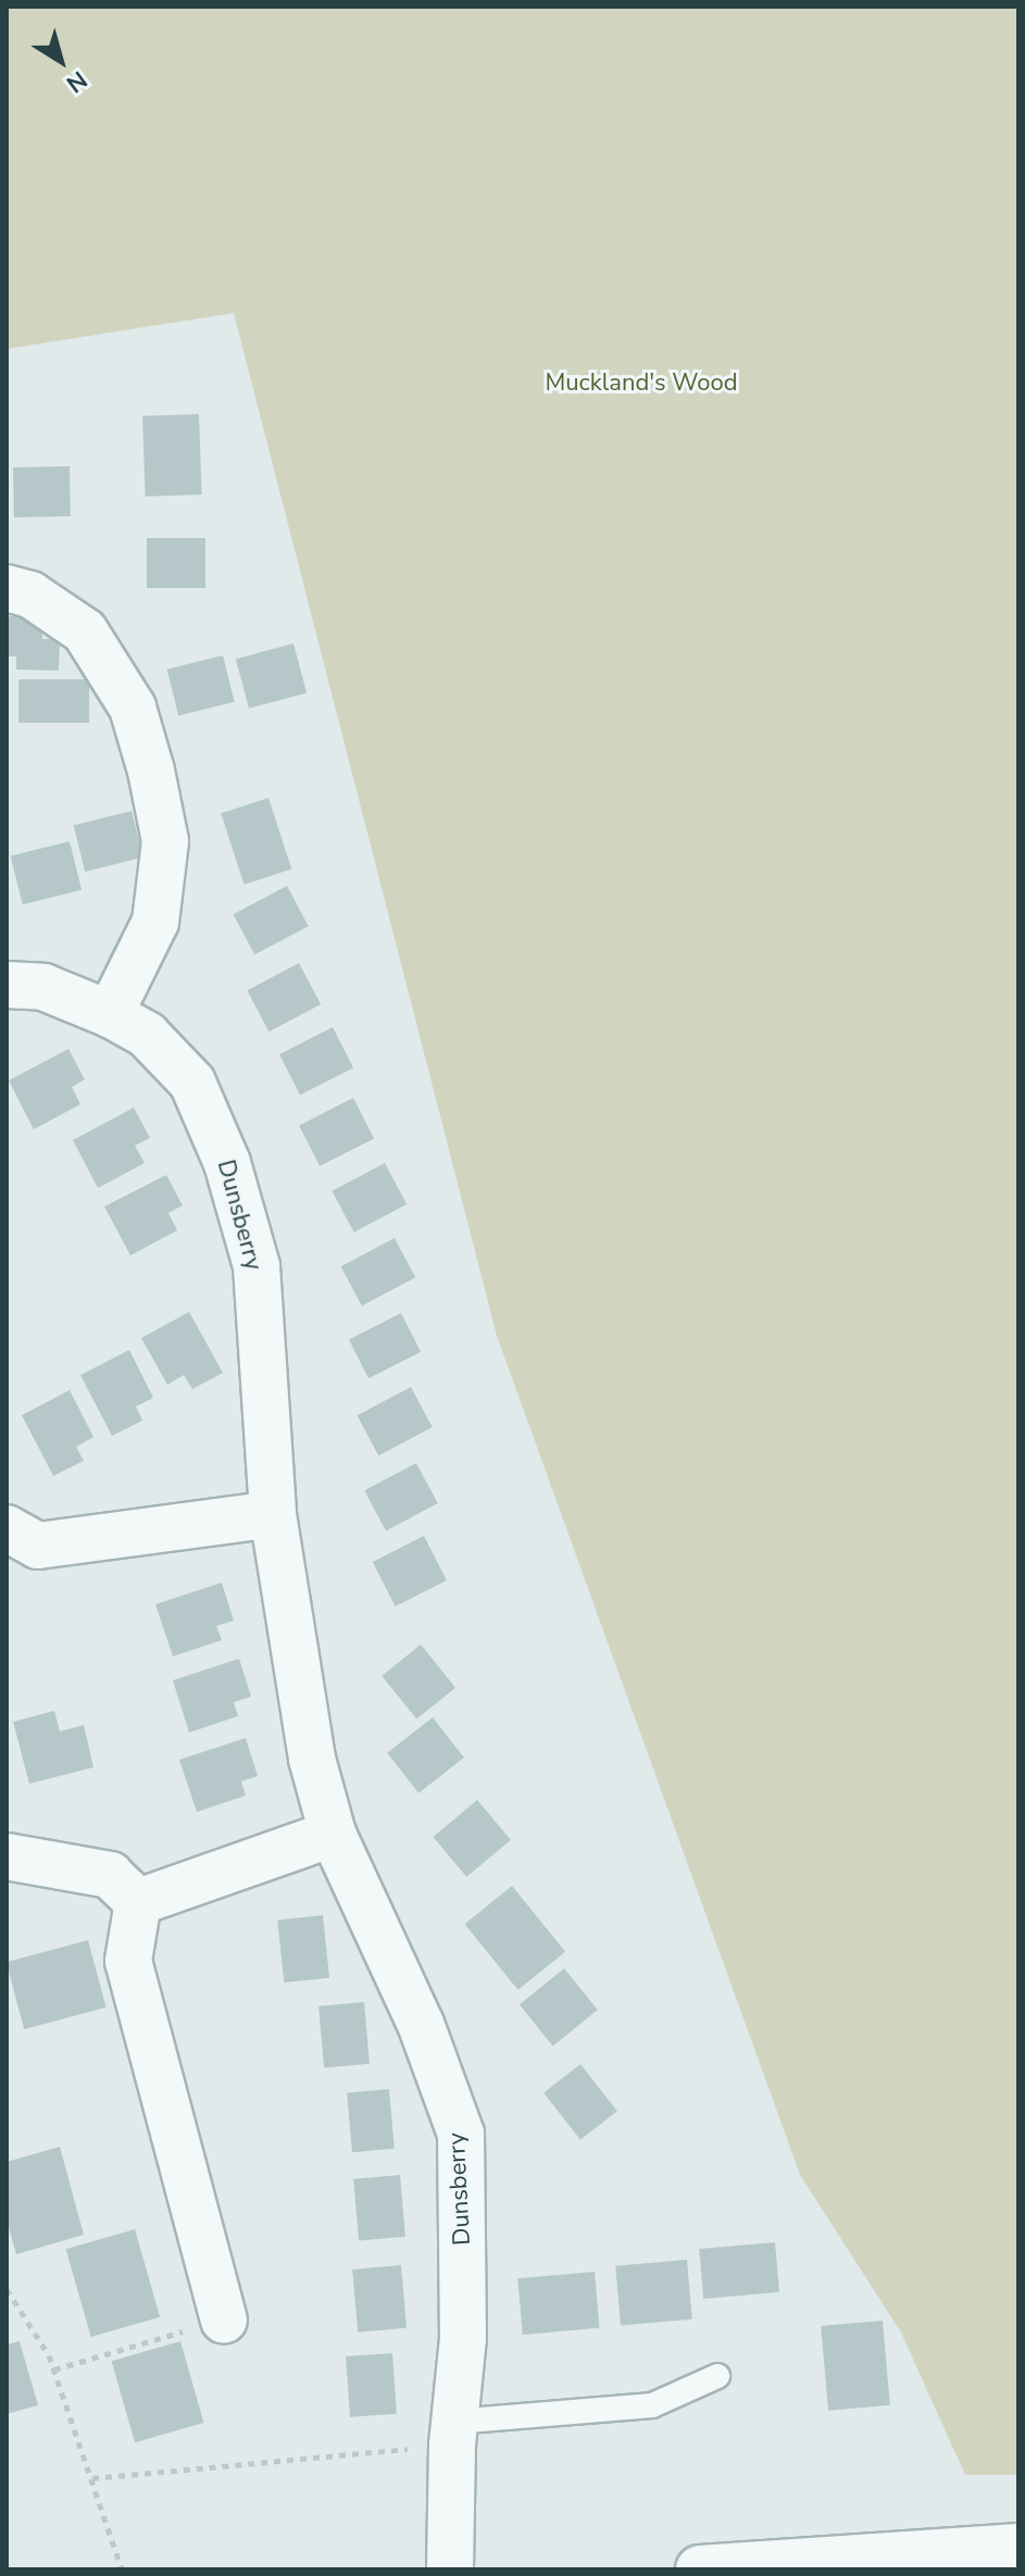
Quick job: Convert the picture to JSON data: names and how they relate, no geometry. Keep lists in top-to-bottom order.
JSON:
{
  "streets": {
    "street": ["Dunsberry"]
  },
  "parks": ["Muckland's Wood"],
  "north": "bottom right"
}
